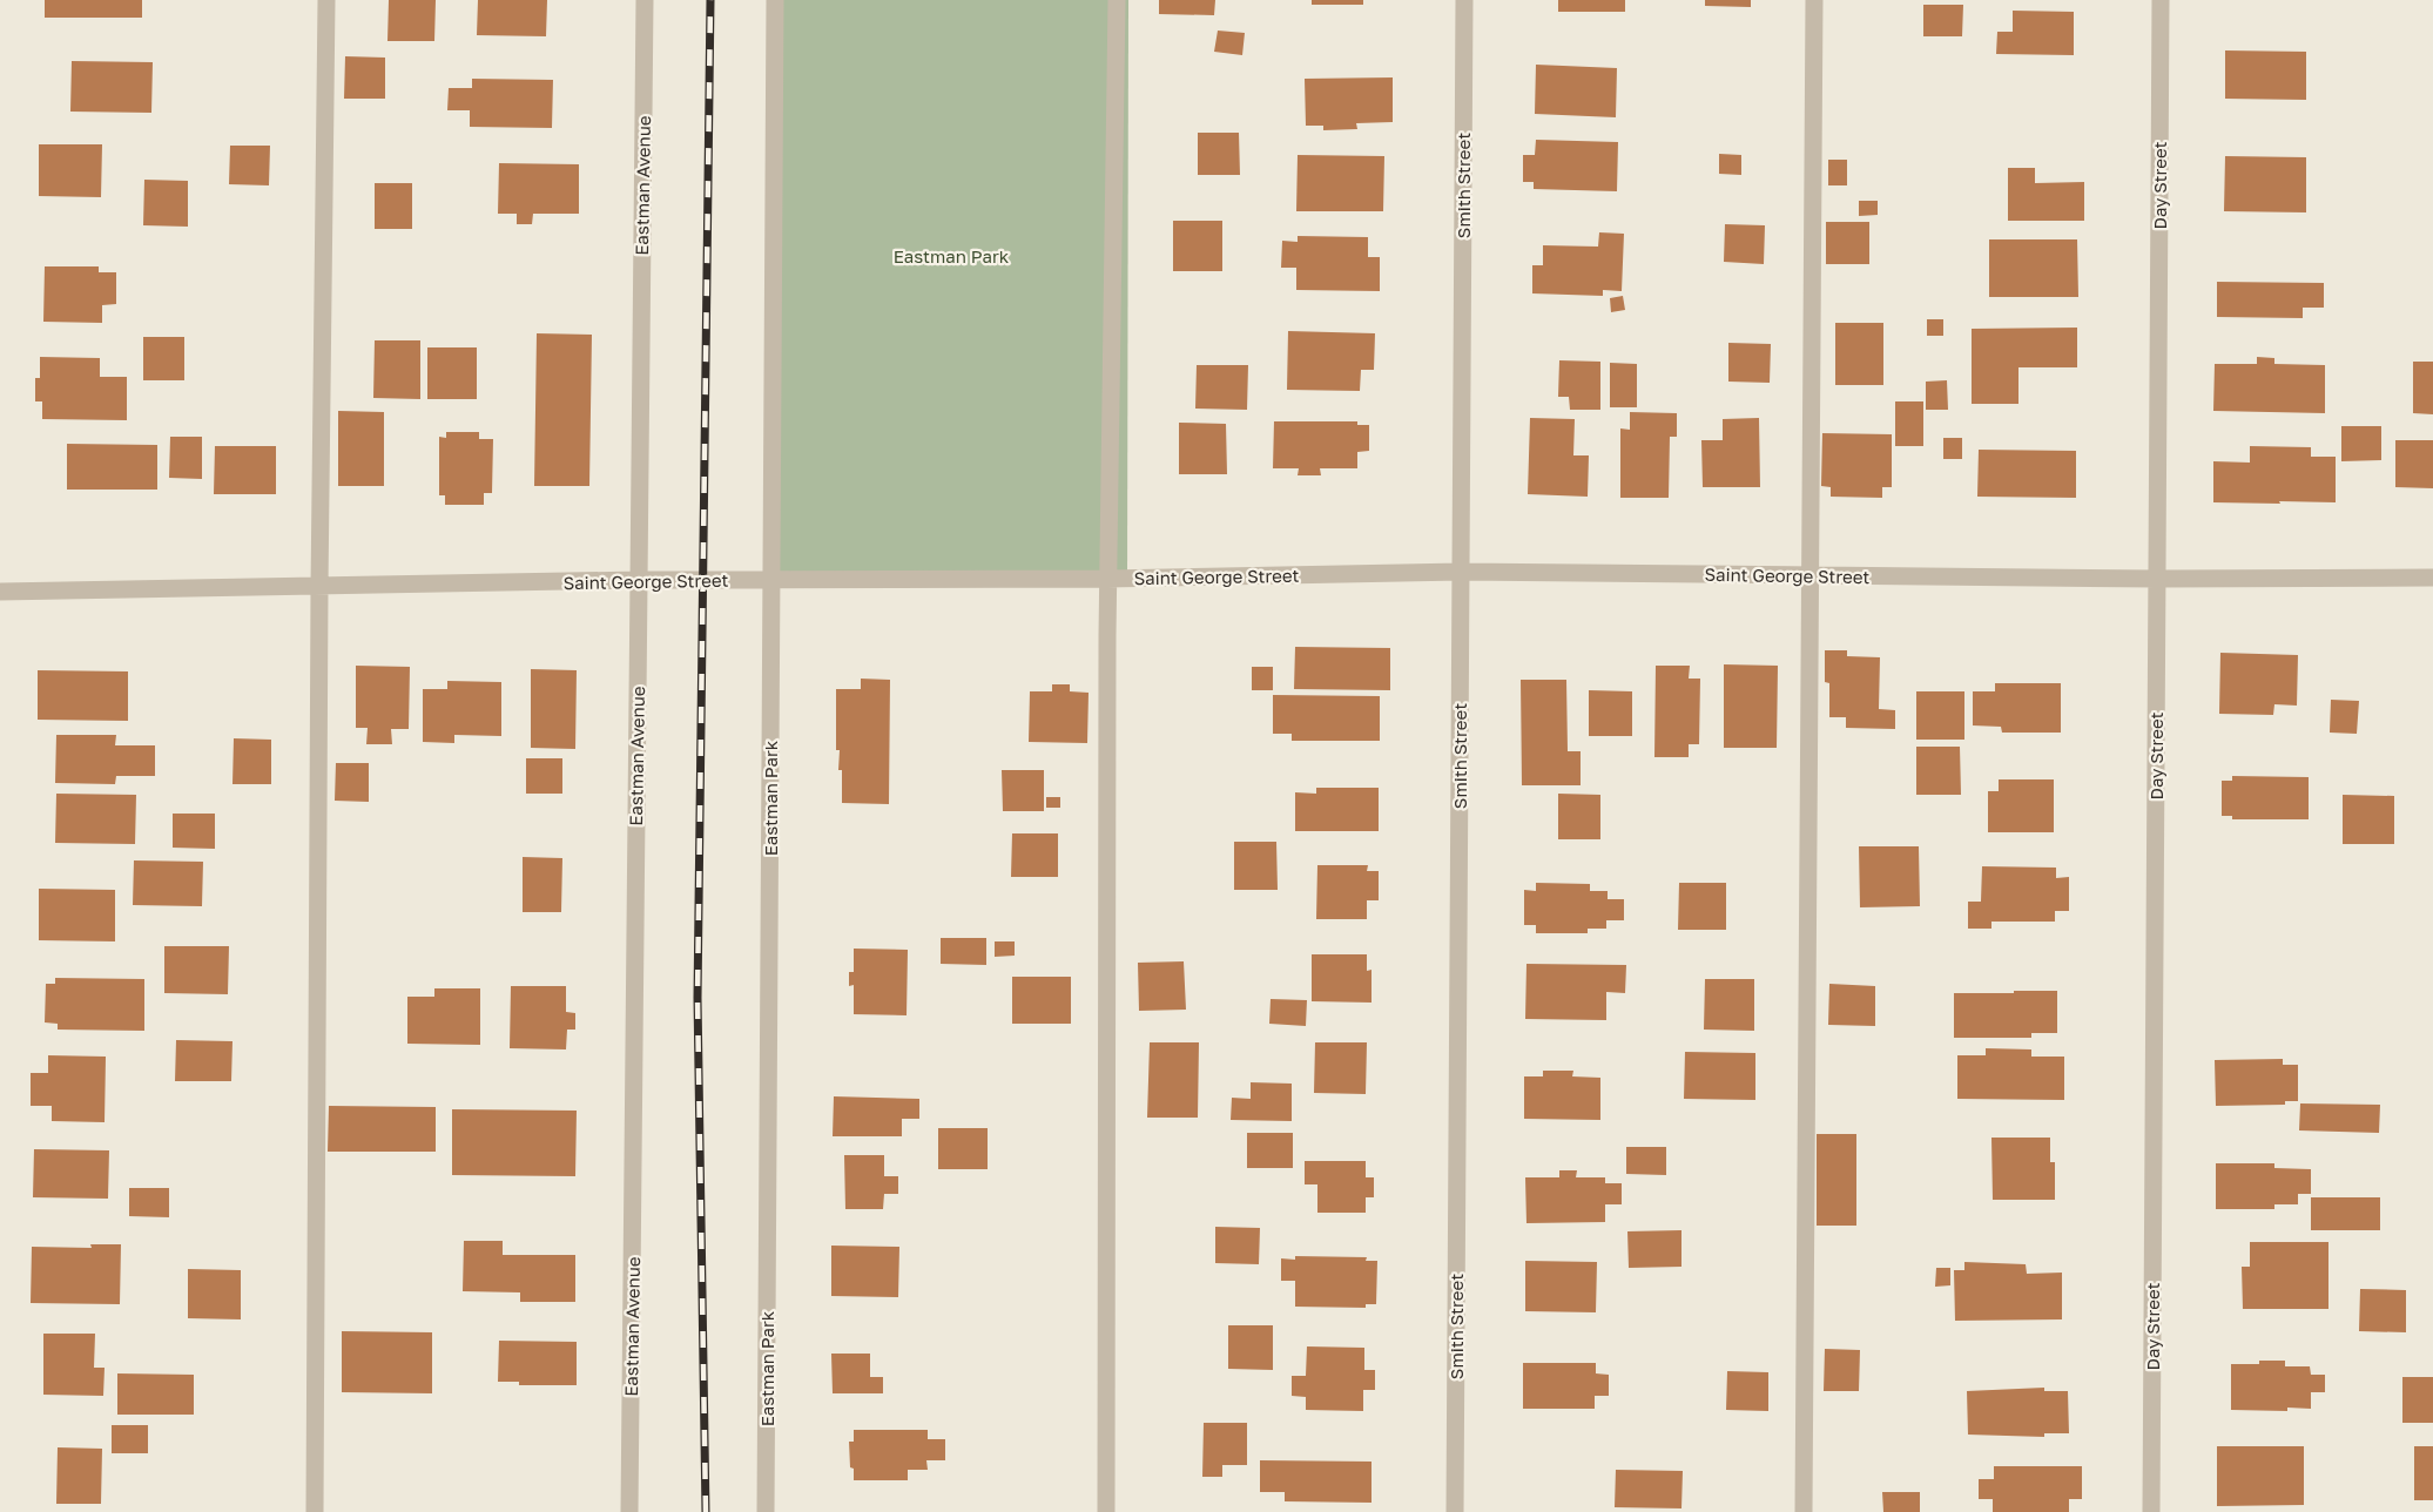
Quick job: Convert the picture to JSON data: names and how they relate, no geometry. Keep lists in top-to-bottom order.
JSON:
{
  "streets": {
    "street": [
      "Eastman Avenue",
      "Smith Street",
      "Day Street",
      "Saint George Street",
      "Eastman Park"
    ]
  },
  "crossings": [
    ["Eastman Avenue", "Saint George Street"],
    ["Smith Street", "Saint George Street"],
    ["Day Street", "Saint George Street"],
    ["Saint George Street", "Eastman Park"]
  ],
  "parks": ["Eastman Park"]
}
